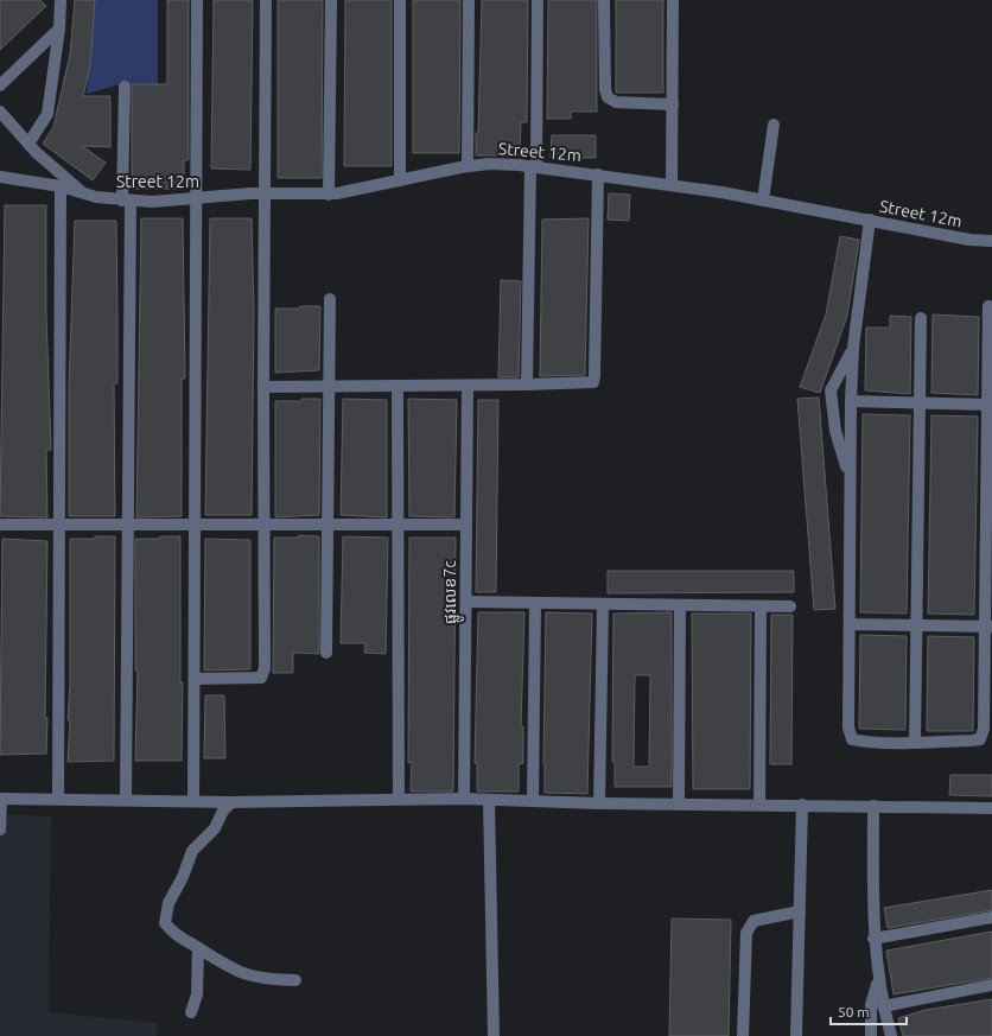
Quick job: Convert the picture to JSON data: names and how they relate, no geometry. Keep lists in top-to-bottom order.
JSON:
{
  "streets": {
    "street": ["Street 12m", "ផ្លូវលេខ7c"]
  },
  "scale_bar": "50 m"
}
